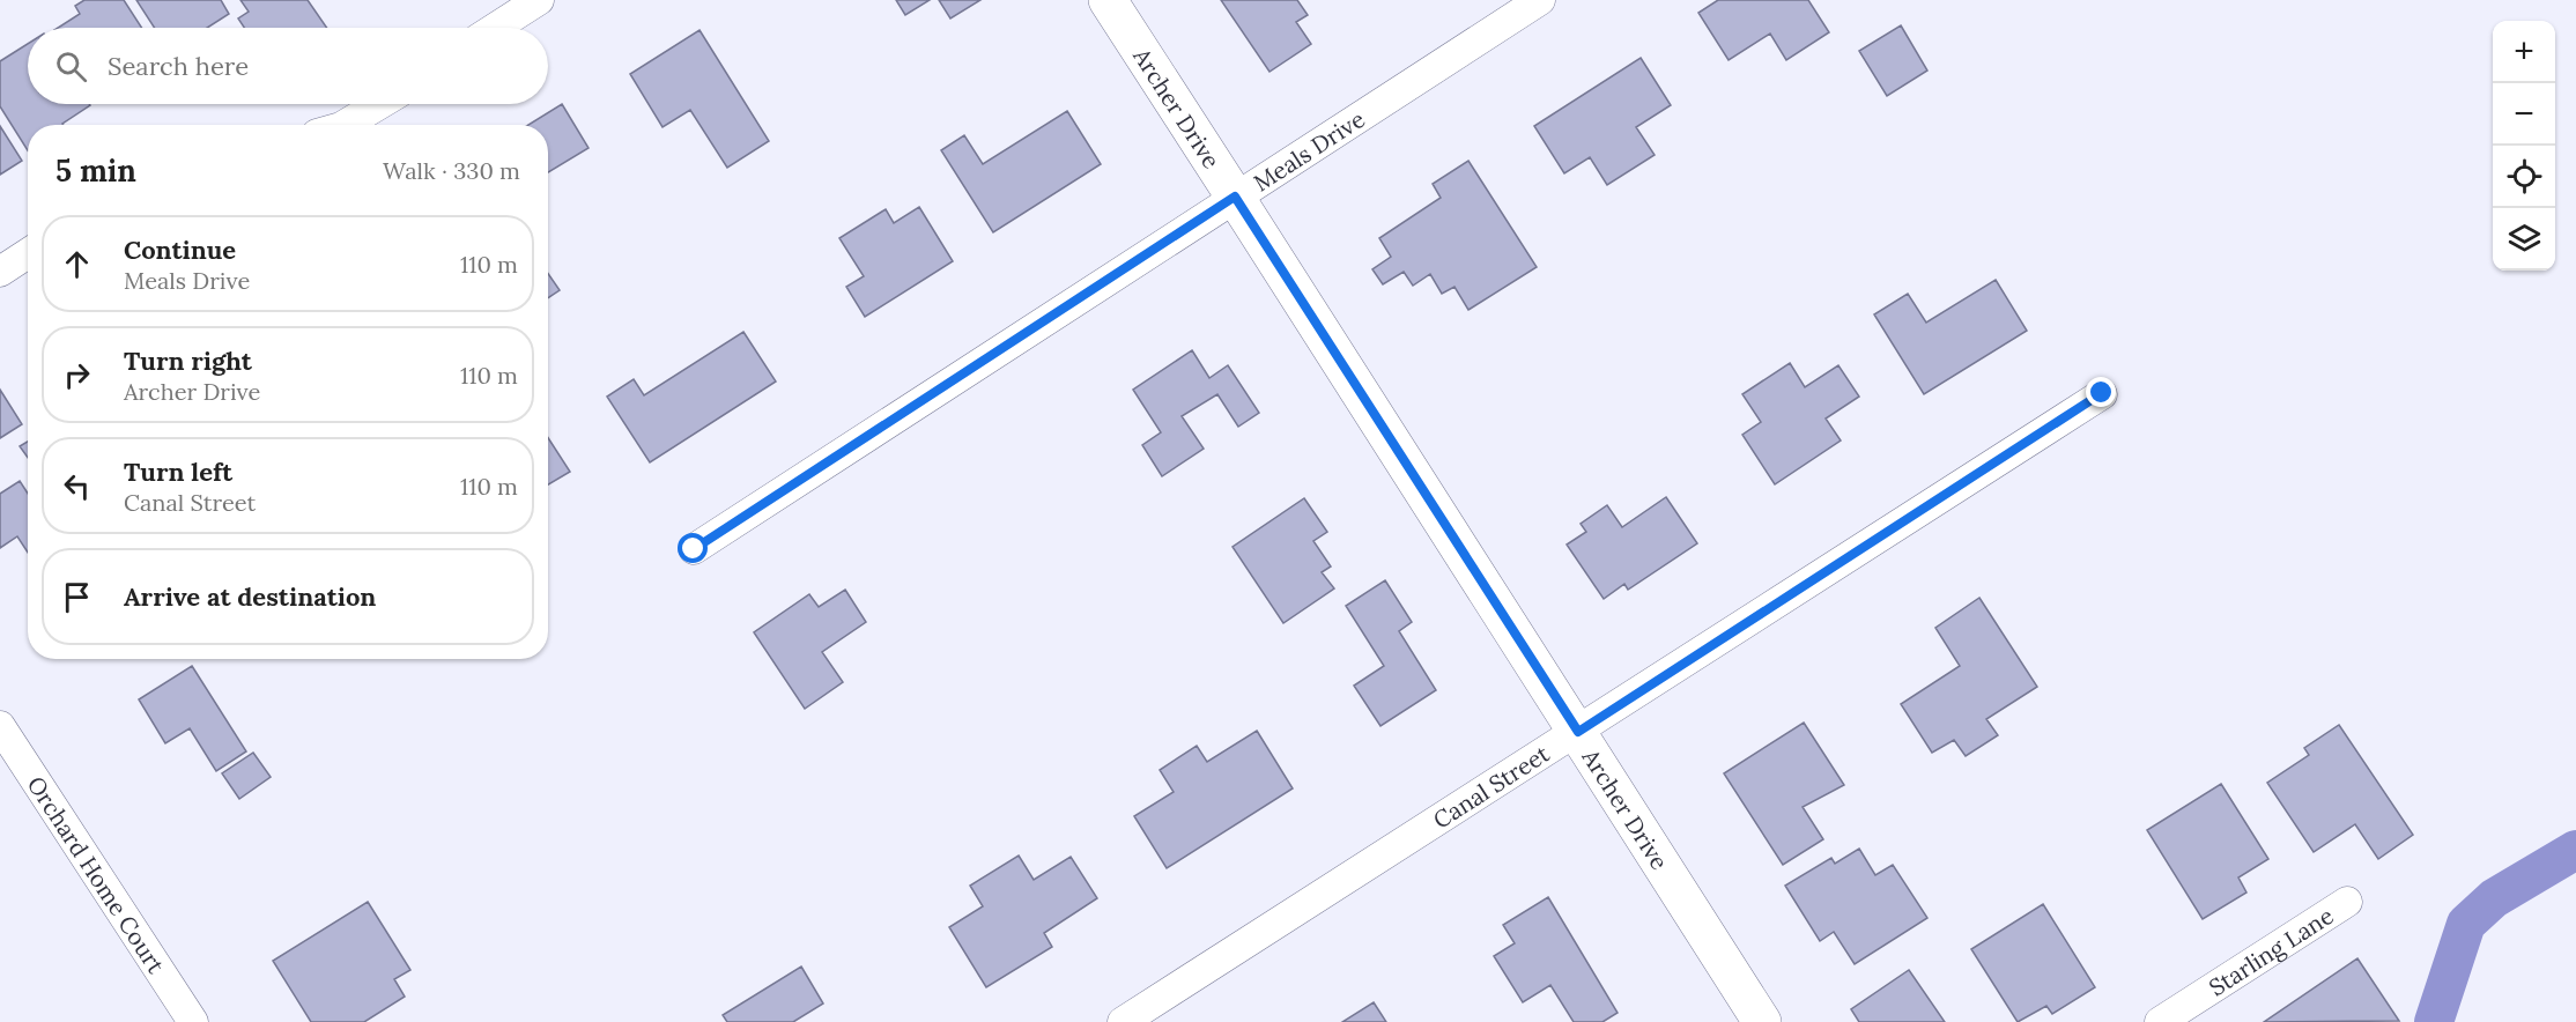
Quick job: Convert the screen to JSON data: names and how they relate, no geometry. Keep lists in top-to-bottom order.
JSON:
{
  "streets": {
    "street": [
      "Archer Drive",
      "Meals Drive",
      "Canal Street",
      "Orchard Home Court",
      "Starling Lane"
    ]
  },
  "crossings": [
    ["Archer Drive", "Meals Drive"],
    ["Archer Drive", "Canal Street"]
  ],
  "page": {
    "map_buttons": ["+", "−"],
    "search": "Search here",
    "heading": ["5 min", "Walk · 330 m"],
    "list": [
      ["Continue", "Meals Drive", "110 m"],
      ["Turn right", "Archer Drive", "110 m"],
      ["Turn left", "Canal Street", "110 m"],
      "Arrive at destination"
    ]
  }
}
